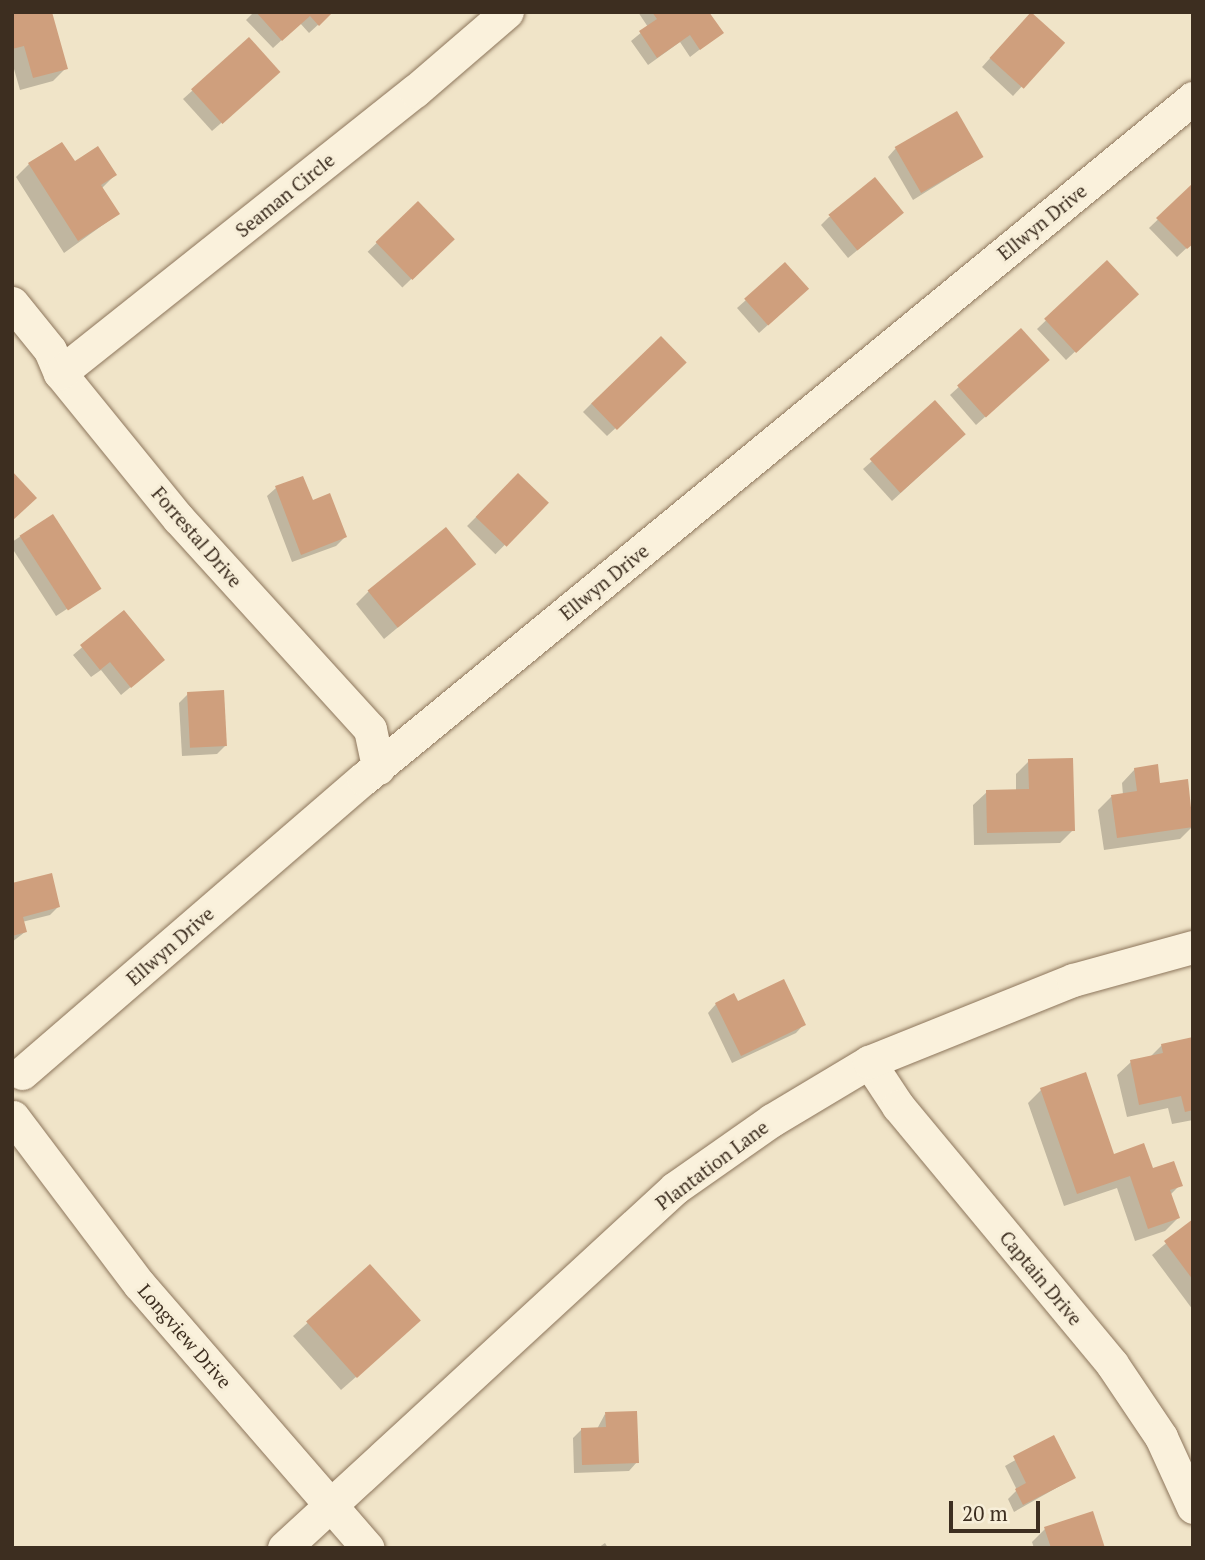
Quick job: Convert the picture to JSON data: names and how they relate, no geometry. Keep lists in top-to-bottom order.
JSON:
{
  "streets": {
    "street": [
      "Seaman Circle",
      "Ellwyn Drive",
      "Forrestal Drive",
      "Plantation Lane",
      "Captain Drive",
      "Longview Drive"
    ]
  },
  "crossings": [
    ["Seaman Circle", "Forrestal Drive"],
    ["Ellwyn Drive", "Forrestal Drive"],
    ["Plantation Lane", "Captain Drive"],
    ["Plantation Lane", "Longview Drive"]
  ],
  "scale_bar": "20 m"
}
